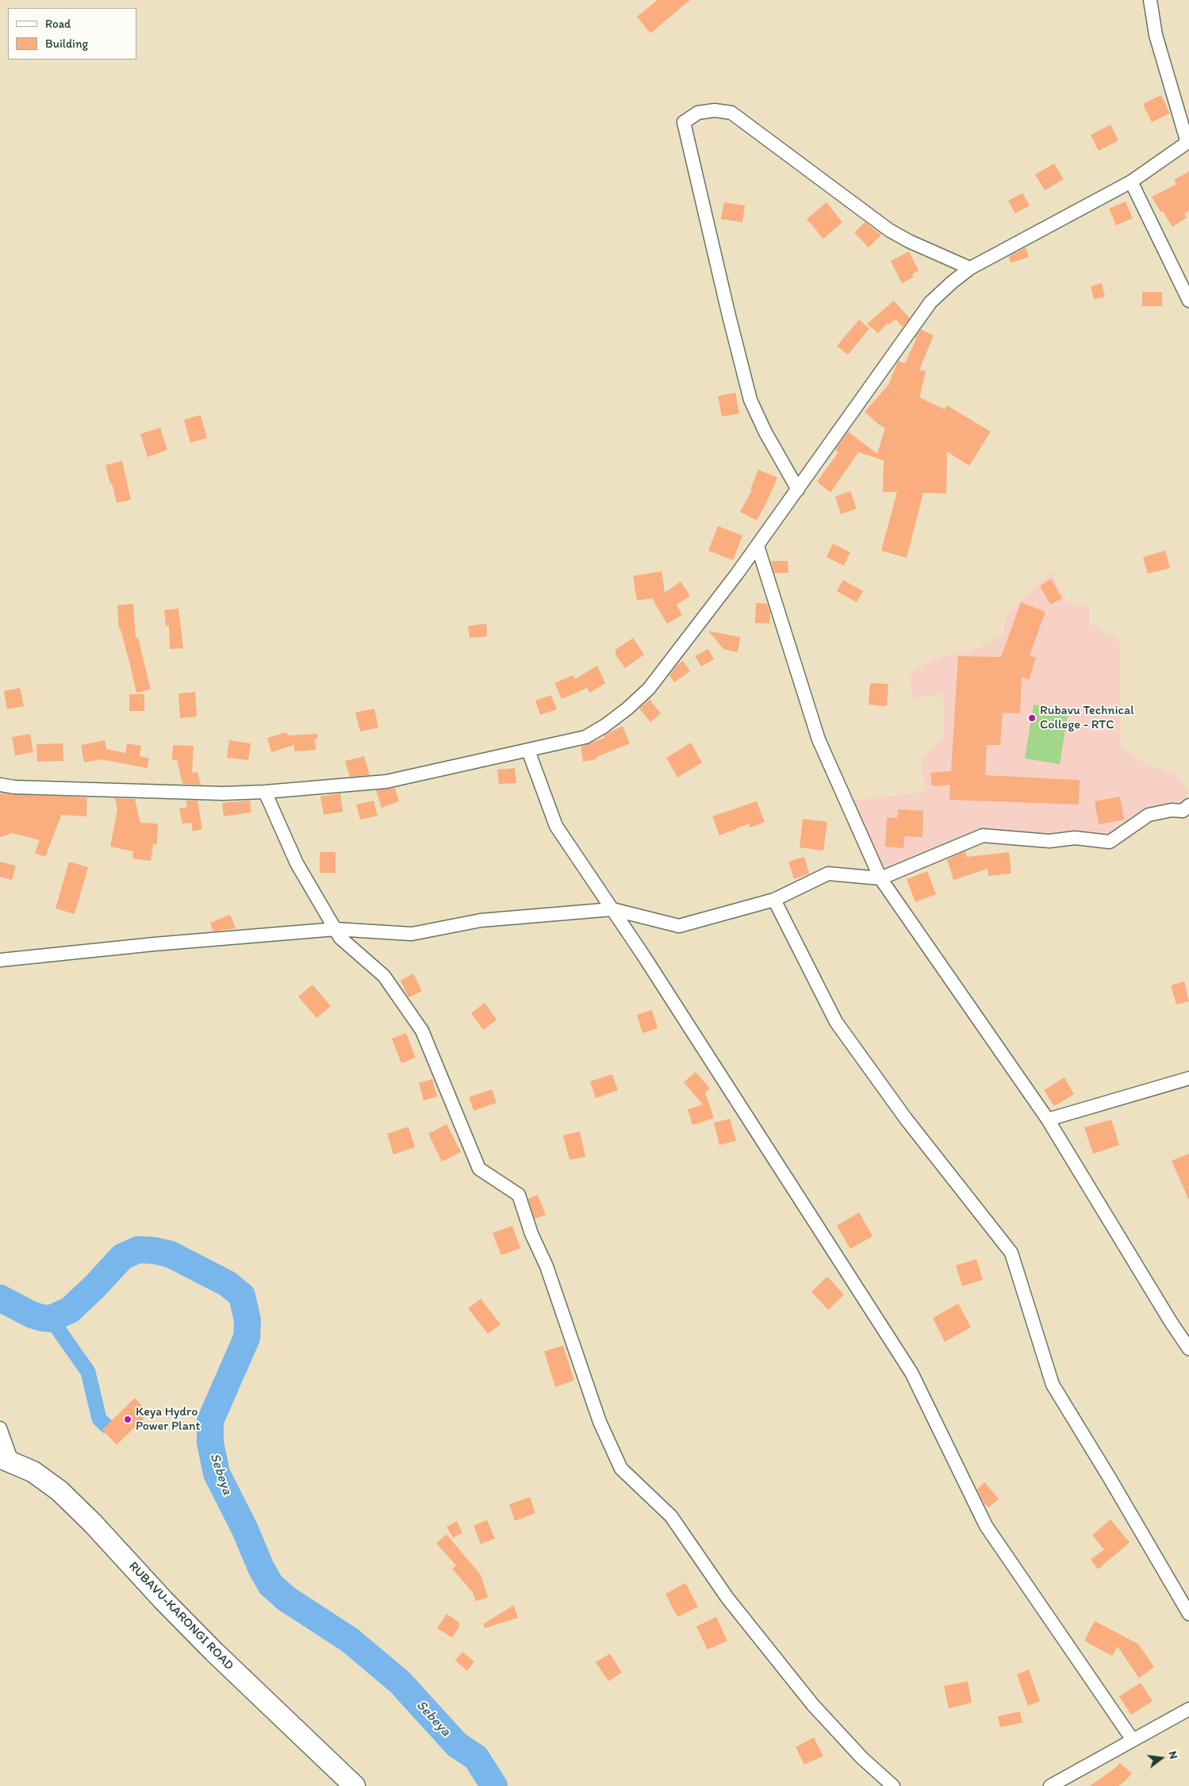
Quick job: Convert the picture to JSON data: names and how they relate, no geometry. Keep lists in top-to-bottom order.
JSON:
{
  "streets": {
    "highway": ["RUBAVU-KARONGI ROAD"]
  },
  "water": ["Sebeya"],
  "places": ["Rubavu Technical College - RTC", "Keya Hydro Power Plant"],
  "legend": ["Road", "Building"],
  "north": "right"
}
